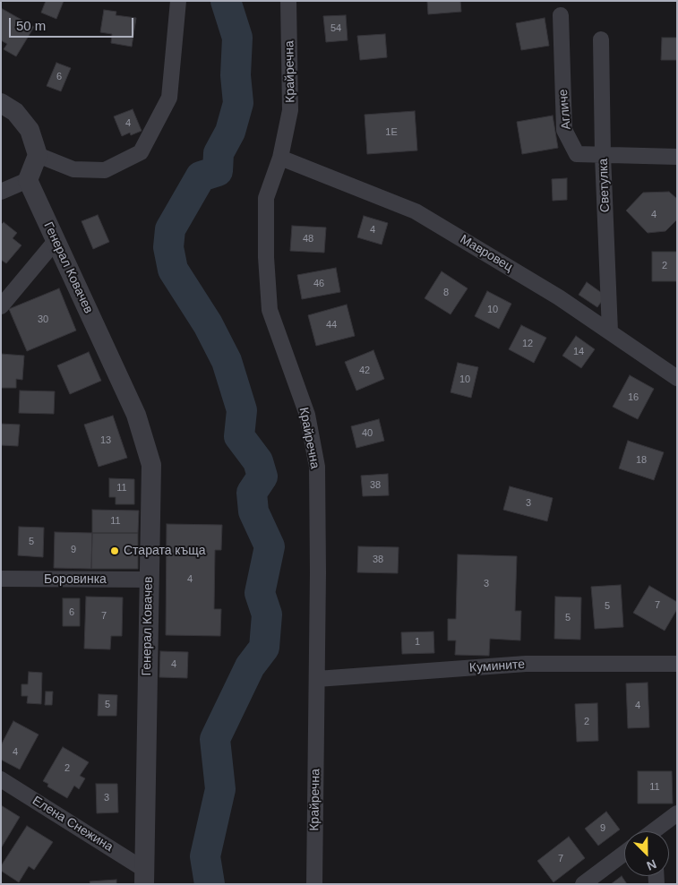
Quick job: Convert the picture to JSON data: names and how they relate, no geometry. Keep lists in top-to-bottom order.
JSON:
{
  "streets": {
    "street": [
      "Крайречна",
      "Агличе",
      "Светулка",
      "Мавровец",
      "Генерал Ковачев",
      "Боровинка",
      "Кумините",
      "Елена Снежина"
    ]
  },
  "crossings": [
    ["Крайречна", "Мавровец"],
    ["Крайречна", "Кумините"],
    ["Агличе", "Светулка"],
    ["Светулка", "Мавровец"],
    ["Генерал Ковачев", "Боровинка"],
    ["Генерал Ковачев", "Елена Снежина"]
  ],
  "places": ["Старата къща"],
  "house_numbers": [
    "54",
    "6",
    "4",
    "1Е",
    "4",
    "4",
    "48",
    "2",
    "46",
    "8",
    "10",
    "30",
    "44",
    "12",
    "14",
    "42",
    "10",
    "16",
    "40",
    "13",
    "18",
    "38",
    "11",
    "3",
    "11",
    "5",
    "9",
    "38",
    "4",
    "3",
    "7",
    "5",
    "6",
    "7",
    "5",
    "1",
    "4",
    "5",
    "4",
    "2",
    "4",
    "2",
    "11",
    "3",
    "9",
    "7"
  ],
  "scale_bar": "50 m",
  "north": "bottom right"
}
